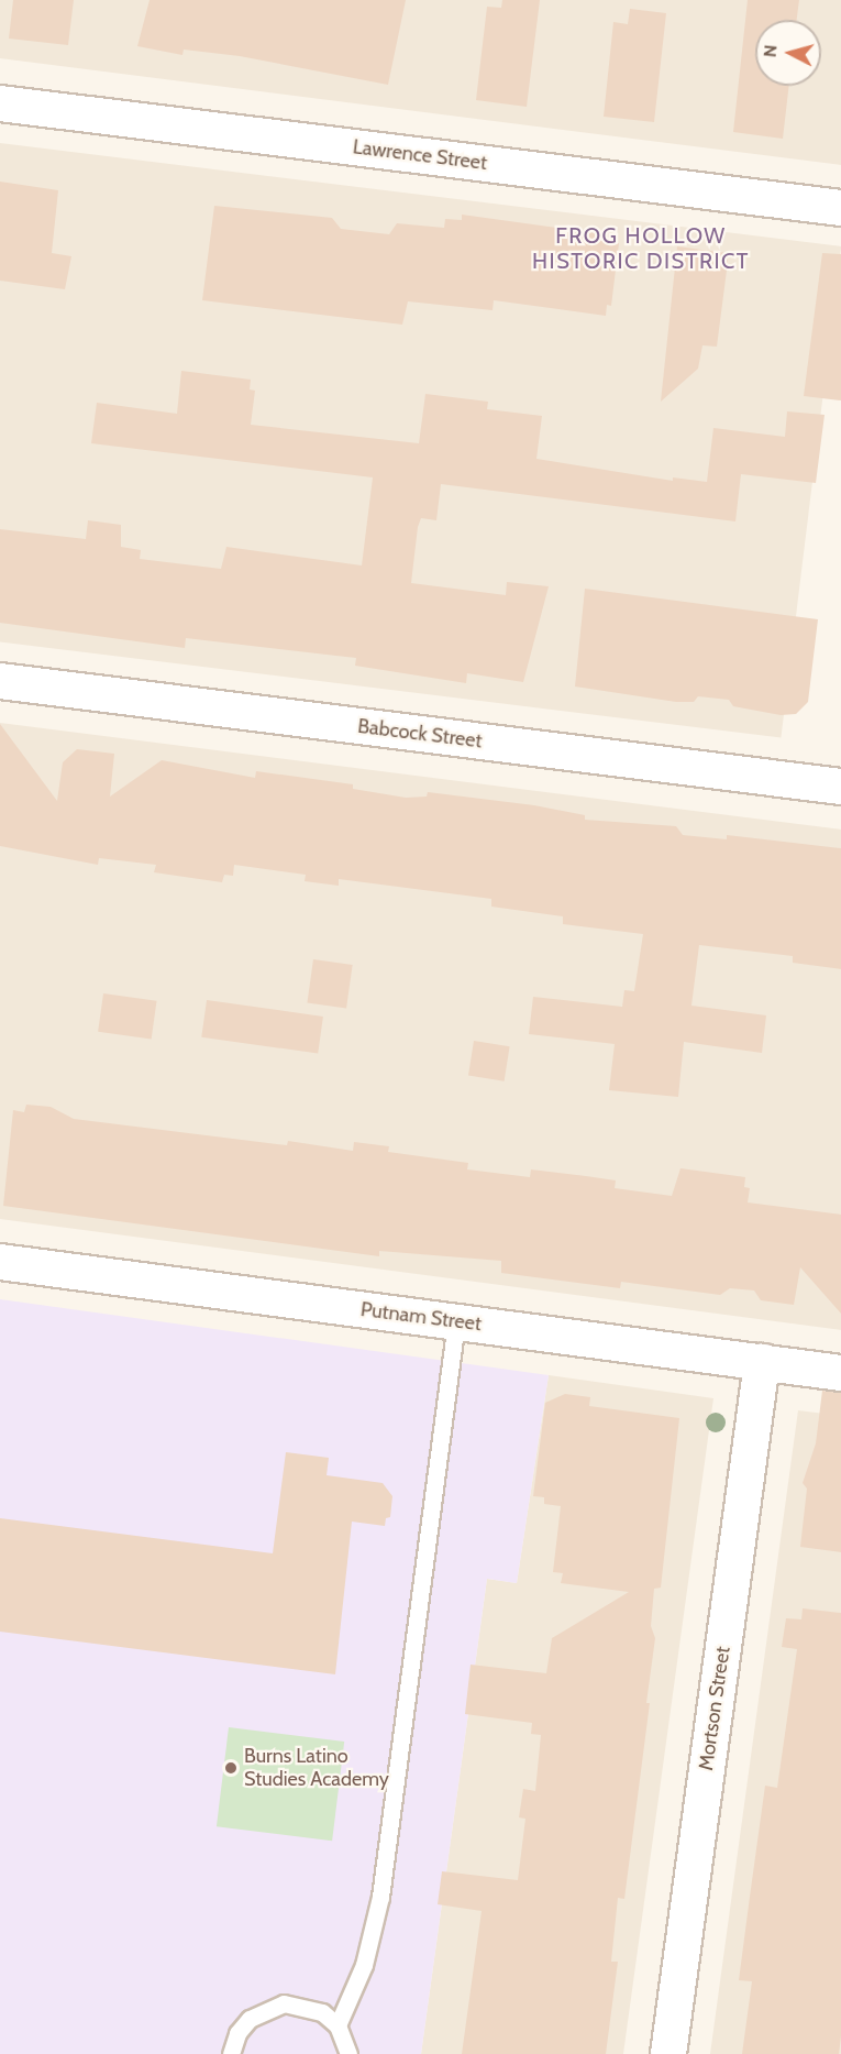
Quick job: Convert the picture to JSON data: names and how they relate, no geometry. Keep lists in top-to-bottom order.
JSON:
{
  "streets": {
    "street": [
      "Lawrence Street",
      "Babcock Street",
      "Putnam Street",
      "Mortson Street"
    ]
  },
  "crossings": [
    ["Putnam Street", "Mortson Street"]
  ],
  "districts": ["FROG HOLLOW HISTORIC DISTRICT"],
  "places": ["Burns Latino Studies Academy"],
  "north": "left"
}
